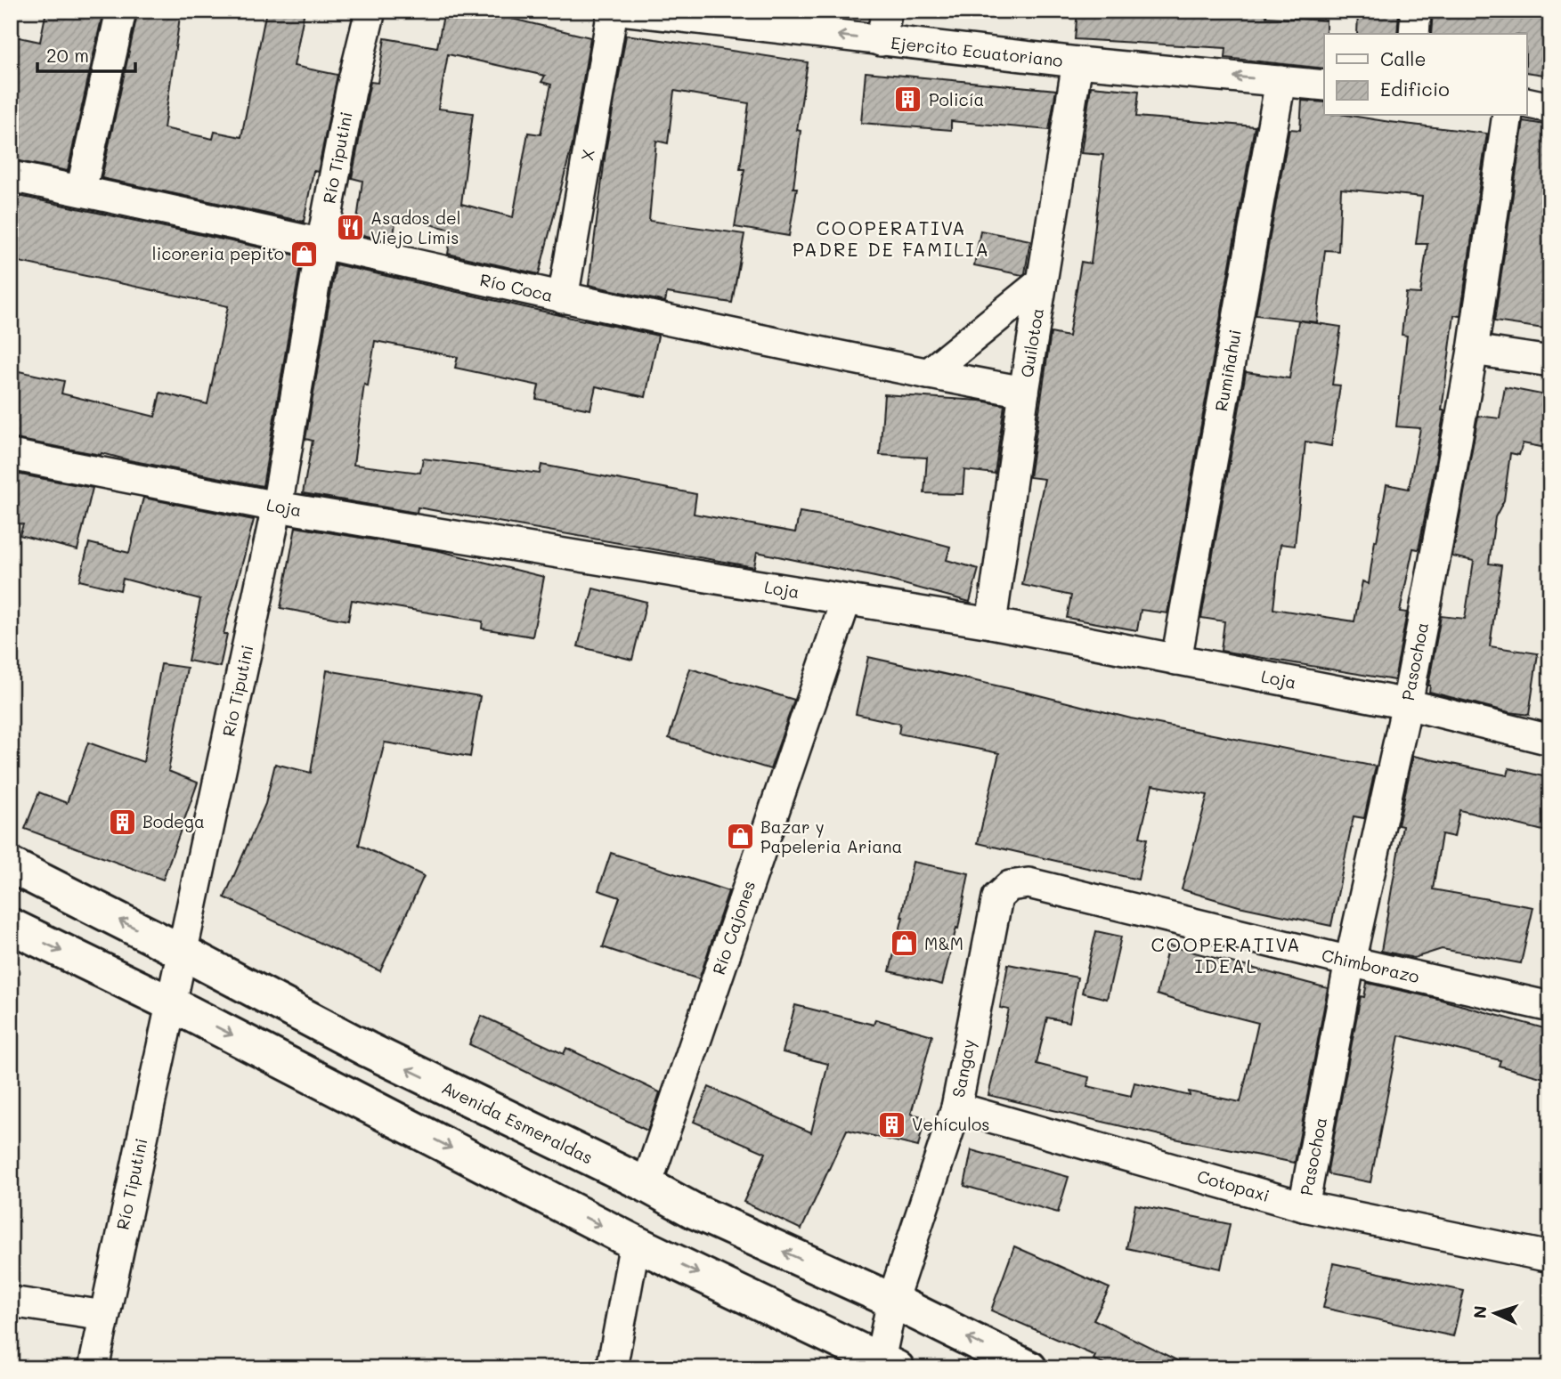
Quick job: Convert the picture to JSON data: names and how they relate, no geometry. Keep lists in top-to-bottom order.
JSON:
{
  "streets": {
    "main road": ["Avenida Esmeraldas"],
    "street": [
      "Ejercito Ecuatoriano",
      "X",
      "Río Tiputini",
      "Río Coca",
      "Quilotoa",
      "Rumiñahui",
      "Loja",
      "Pasochoa",
      "Río Cajones",
      "Chimborazo",
      "Sangay",
      "Cotopaxi"
    ]
  },
  "crossings": [
    ["Ejercito Ecuatoriano", "Quilotoa"],
    ["Ejercito Ecuatoriano", "Rumiñahui"],
    ["X", "Río Coca"],
    ["Río Tiputini", "Río Coca"],
    ["Río Tiputini", "Loja"],
    ["Río Tiputini", "Avenida Esmeraldas"],
    ["Río Coca", "Quilotoa"],
    ["Quilotoa", "Loja"],
    ["Rumiñahui", "Loja"],
    ["Loja", "Pasochoa"],
    ["Loja", "Río Cajones"],
    ["Pasochoa", "Chimborazo"],
    ["Pasochoa", "Cotopaxi"],
    ["Río Cajones", "Avenida Esmeraldas"],
    ["Chimborazo", "Sangay"],
    ["Sangay", "Avenida Esmeraldas"],
    ["Sangay", "Cotopaxi"]
  ],
  "one_way": ["Ejercito Ecuatoriano"],
  "districts": ["COOPERATIVA PADRE DE FAMILIA", "COOPERATIVA IDEAL"],
  "places": {
    "building": ["Policía", "Bodega", "Vehículos"],
    "restaurant": ["Asados del Viejo Limis"],
    "shop": ["licoreria pepito", "Bazar y Papeleria Ariana", "M&M"]
  },
  "legend": ["Calle", "Edificio"],
  "scale_bar": "20 m",
  "north": "left"
}
